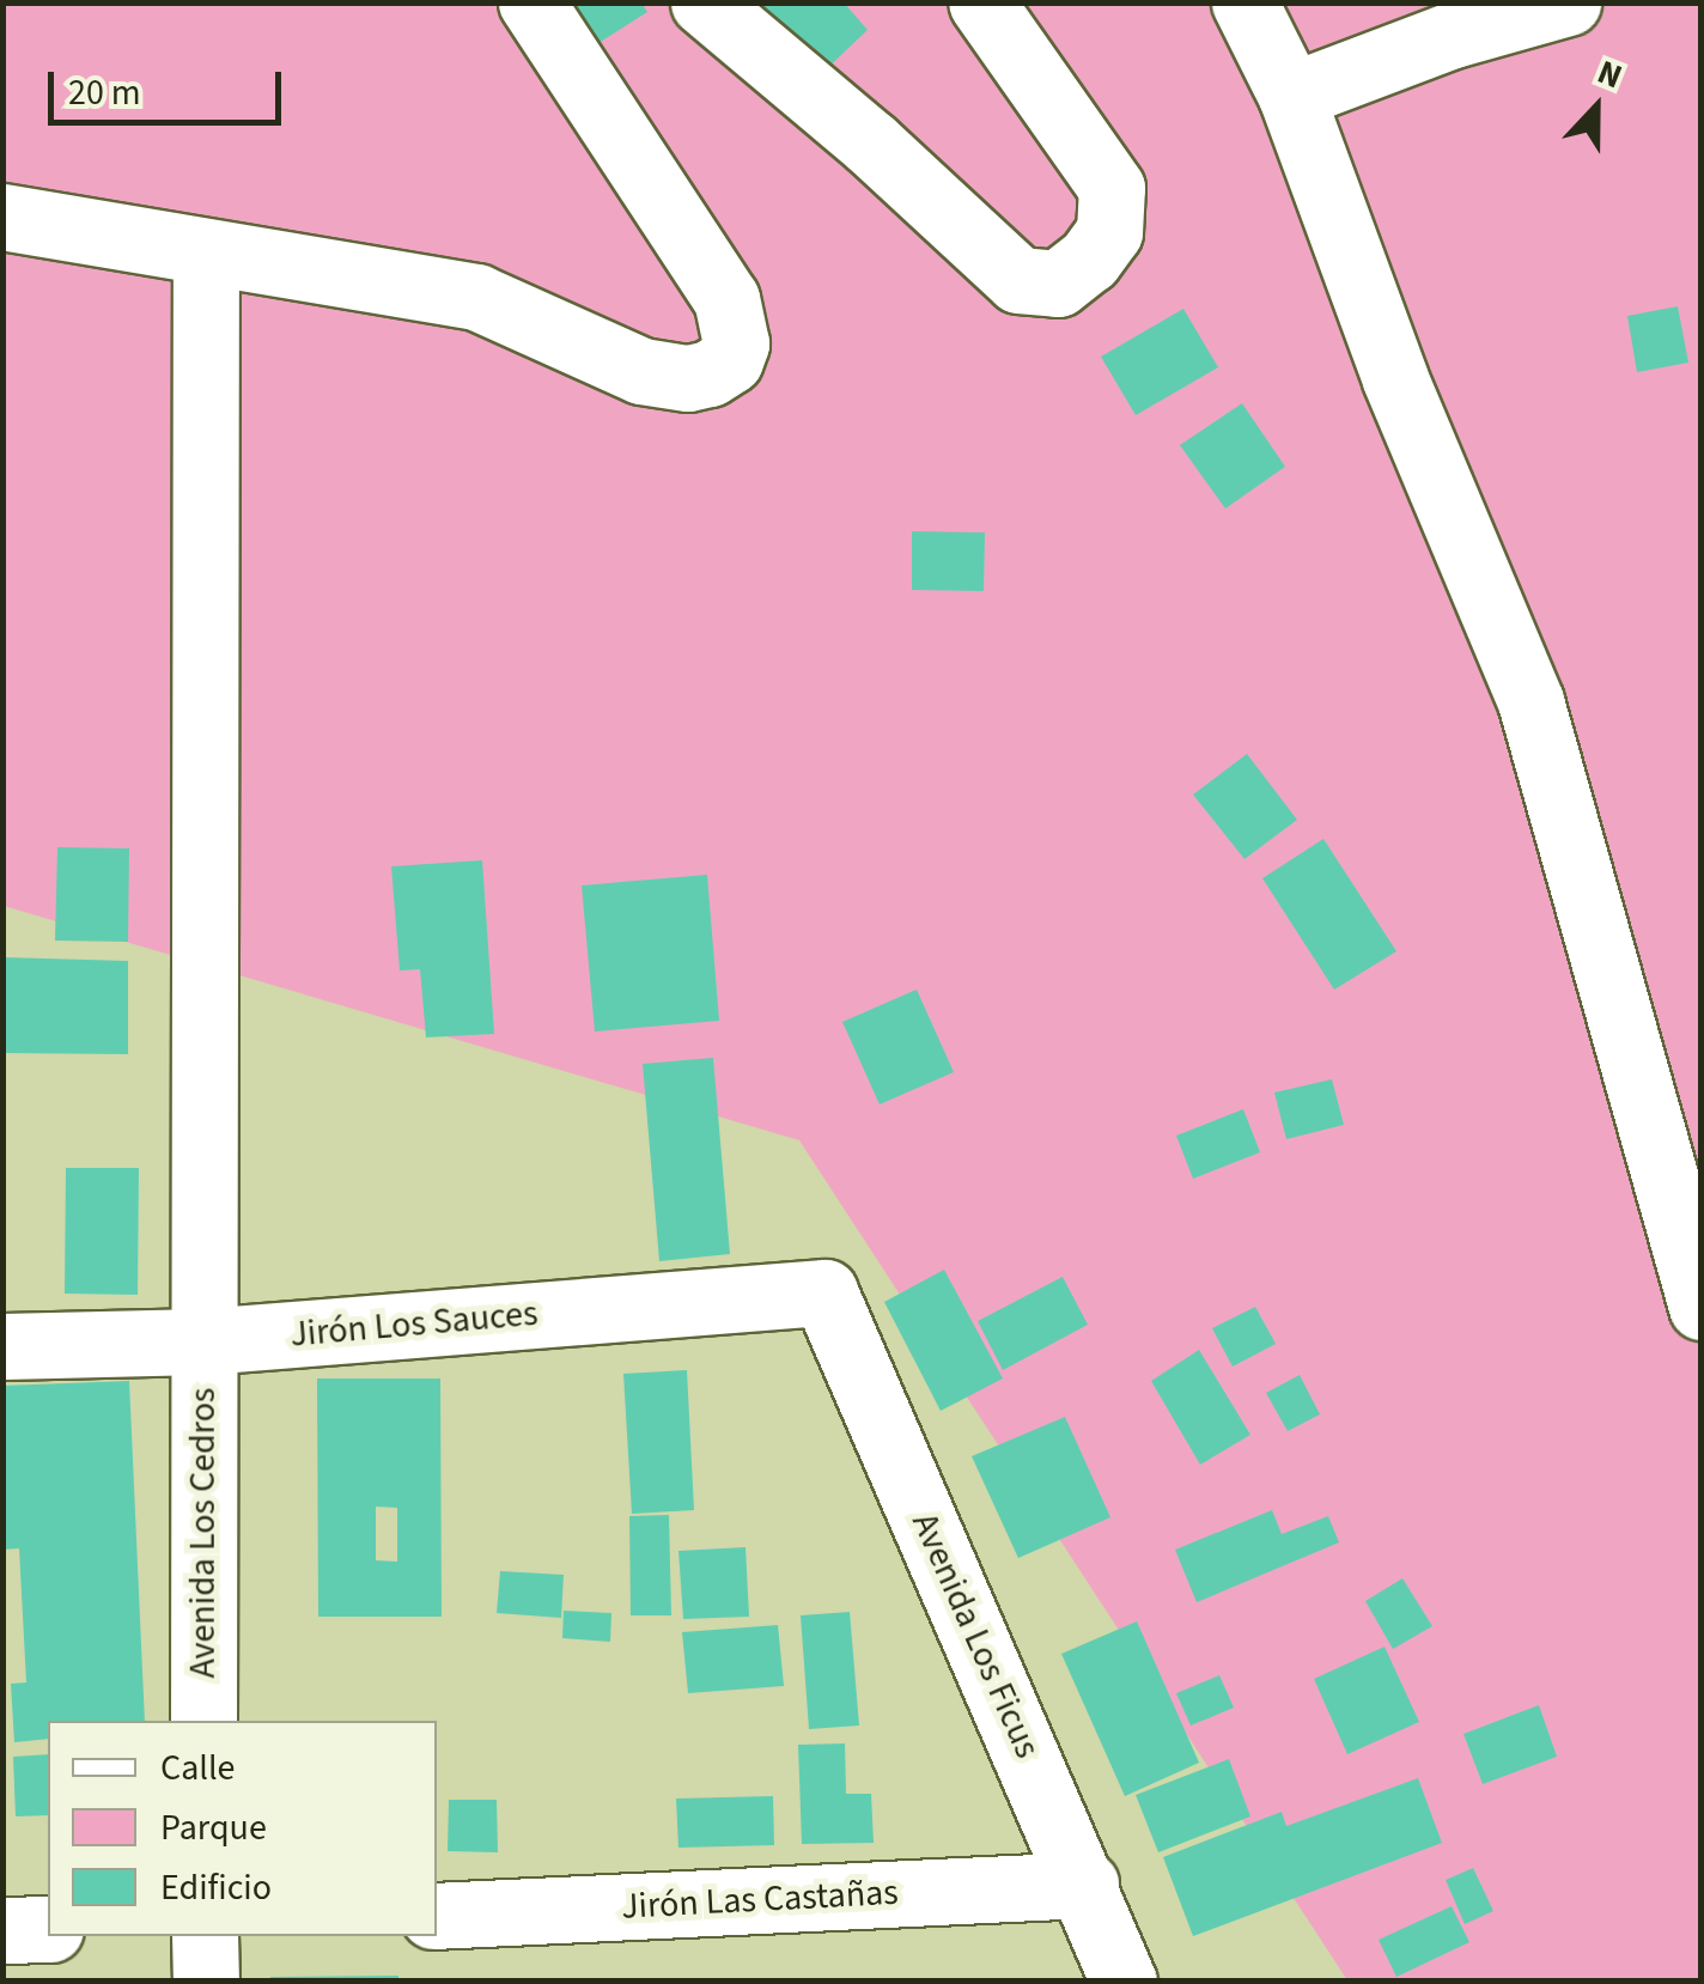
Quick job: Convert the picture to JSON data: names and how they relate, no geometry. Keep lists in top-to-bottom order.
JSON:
{
  "streets": {
    "street": [
      "Jirón Los Sauces",
      "Avenida Los Cedros",
      "Avenida Los Ficus",
      "Jirón Las Castañas"
    ]
  },
  "crossings": [
    ["Jirón Los Sauces", "Avenida Los Cedros"],
    ["Jirón Los Sauces", "Avenida Los Ficus"],
    ["Avenida Los Ficus", "Jirón Las Castañas"]
  ],
  "legend": ["Calle", "Parque", "Edificio"],
  "scale_bar": "20 m",
  "north": "top"
}
